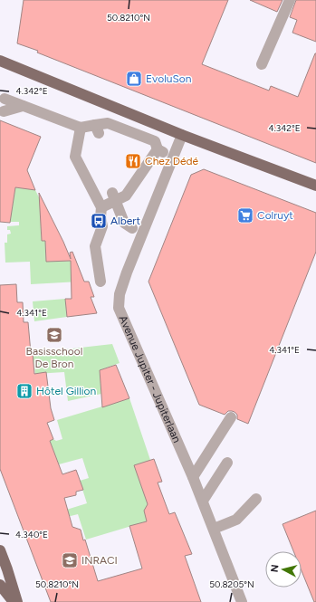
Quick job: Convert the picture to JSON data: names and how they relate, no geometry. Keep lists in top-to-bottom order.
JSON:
{
  "streets": {
    "street": ["Avenue Jupiter - Jupiterlaan"]
  },
  "places": {
    "shop": ["EvoluSon"],
    "restaurant": ["Chez Dédé"],
    "supermarket": ["Colruyt"],
    "bus stop": ["Albert"],
    "school or university": ["Basisschool De Bron", "INRACI"],
    "building": ["Hôtel Gillion"]
  },
  "north": "left",
  "coordinates": [
    "50.8210°N",
    "4.342°E",
    "4.341°E",
    "4.340°E",
    "50.8205°N"
  ]
}
